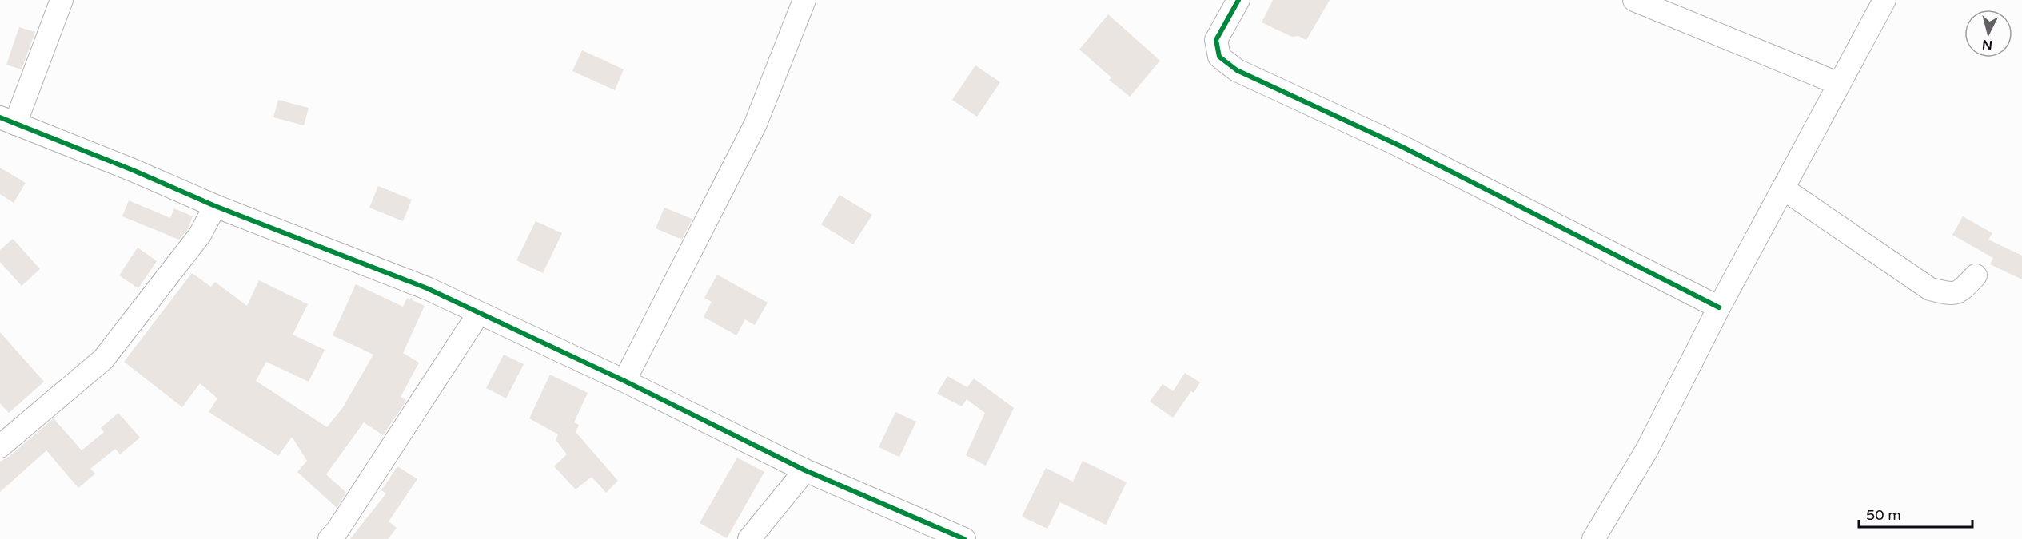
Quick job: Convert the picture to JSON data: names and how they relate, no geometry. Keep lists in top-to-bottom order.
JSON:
{
  "scale_bar": "50 m",
  "north": "bottom"
}
